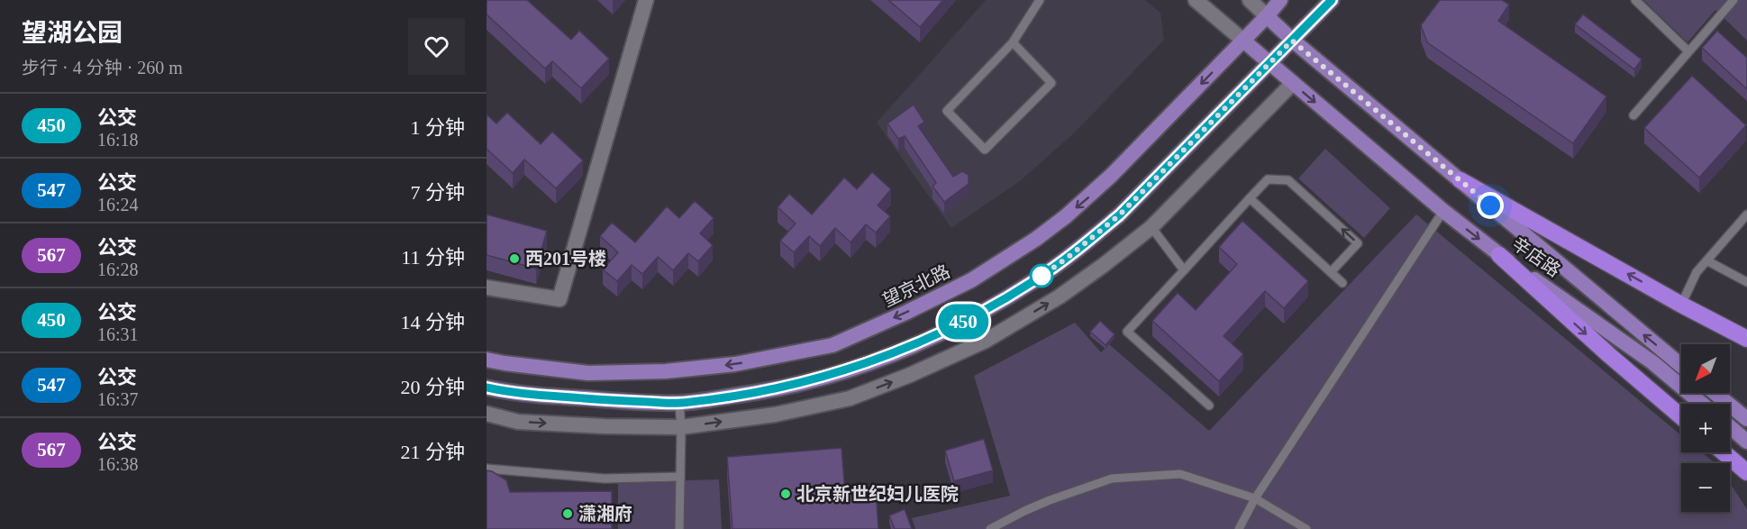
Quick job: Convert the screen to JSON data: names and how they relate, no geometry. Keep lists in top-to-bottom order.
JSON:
{
  "streets": {
    "main road": ["辛店路", "望京北路"]
  },
  "crossings": [
    ["辛店路", "望京北路"]
  ],
  "places": ["西201号楼", "北京新世纪妇儿医院", "潇湘府"],
  "lines": ["bus line 450"],
  "north": "bottom left",
  "page": {
    "heading": ["望湖公园", "步行 · 4 分钟 · 260 m"],
    "on_map": "450",
    "list": [
      {
        "mark": "450",
        "name": "公交",
        "note": "16:18",
        "value": "1 分钟"
      },
      {
        "mark": "547",
        "name": "公交",
        "note": "16:24",
        "value": "7 分钟"
      },
      {
        "mark": "567",
        "name": "公交",
        "note": "16:28",
        "value": "11 分钟"
      },
      {
        "mark": "450",
        "name": "公交",
        "note": "16:31",
        "value": "14 分钟"
      },
      {
        "mark": "547",
        "name": "公交",
        "note": "16:37",
        "value": "20 分钟"
      },
      {
        "mark": "567",
        "name": "公交",
        "note": "16:38",
        "value": "21 分钟"
      }
    ],
    "map_buttons": ["+", "−"]
  }
}
